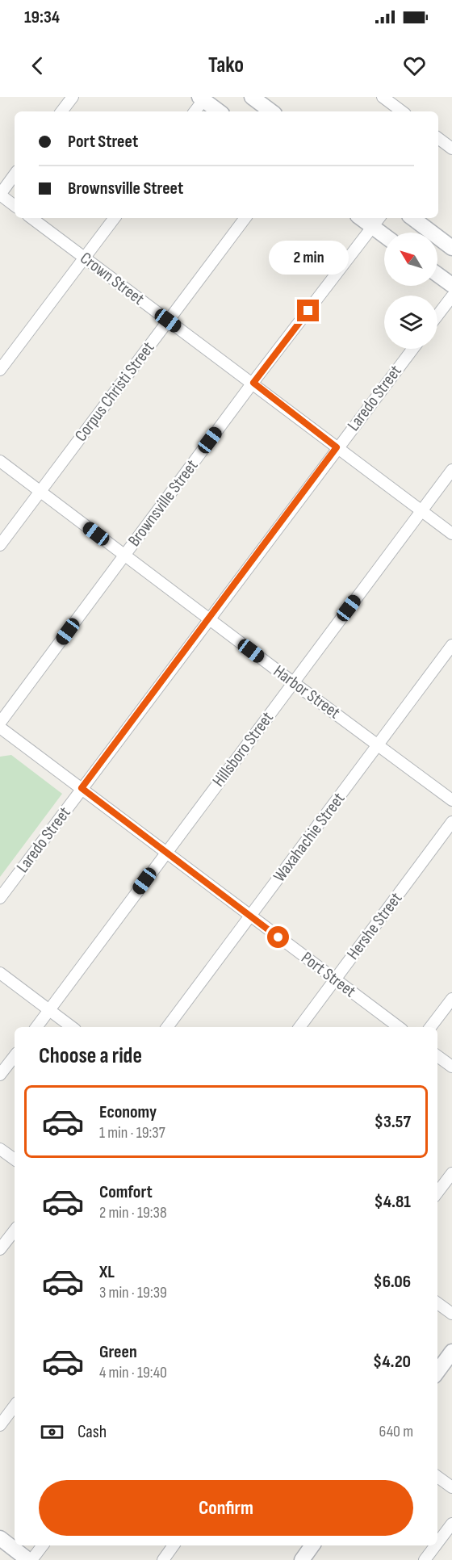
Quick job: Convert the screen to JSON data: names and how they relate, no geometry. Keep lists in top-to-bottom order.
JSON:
{
  "streets": {
    "street": [
      "Crown Street",
      "Corpus Christi Street",
      "Laredo Street",
      "Brownsville Street",
      "Harbor Street",
      "Hillsboro Street",
      "Waxahachie Street",
      "Hershe Street",
      "Port Street"
    ]
  },
  "crossings": [
    ["Crown Street", "Corpus Christi Street"],
    ["Crown Street", "Laredo Street"],
    ["Crown Street", "Brownsville Street"],
    ["Crown Street", "Hillsboro Street"],
    ["Corpus Christi Street", "Harbor Street"],
    ["Laredo Street", "Harbor Street"],
    ["Laredo Street", "Port Street"],
    ["Brownsville Street", "Harbor Street"],
    ["Harbor Street", "Hillsboro Street"],
    ["Harbor Street", "Waxahachie Street"],
    ["Hillsboro Street", "Port Street"],
    ["Waxahachie Street", "Port Street"],
    ["Hershe Street", "Port Street"]
  ],
  "north": "top left",
  "page": {
    "status": "19:34",
    "header": "Tako",
    "banner": ["Port Street", "Brownsville Street"],
    "bubble": "2 min",
    "heading": "Choose a ride",
    "list": [
      {
        "name": "Economy",
        "note": "1 min · 19:37",
        "value": "$3.57"
      },
      {
        "name": "Comfort",
        "note": "2 min · 19:38",
        "value": "$4.81"
      },
      {
        "name": "XL",
        "note": "3 min · 19:39",
        "value": "$6.06"
      },
      {
        "name": "Green",
        "note": "4 min · 19:40",
        "value": "$4.20"
      }
    ],
    "pay": ["Cash", "640 m"],
    "buttons": "Confirm"
  }
}
